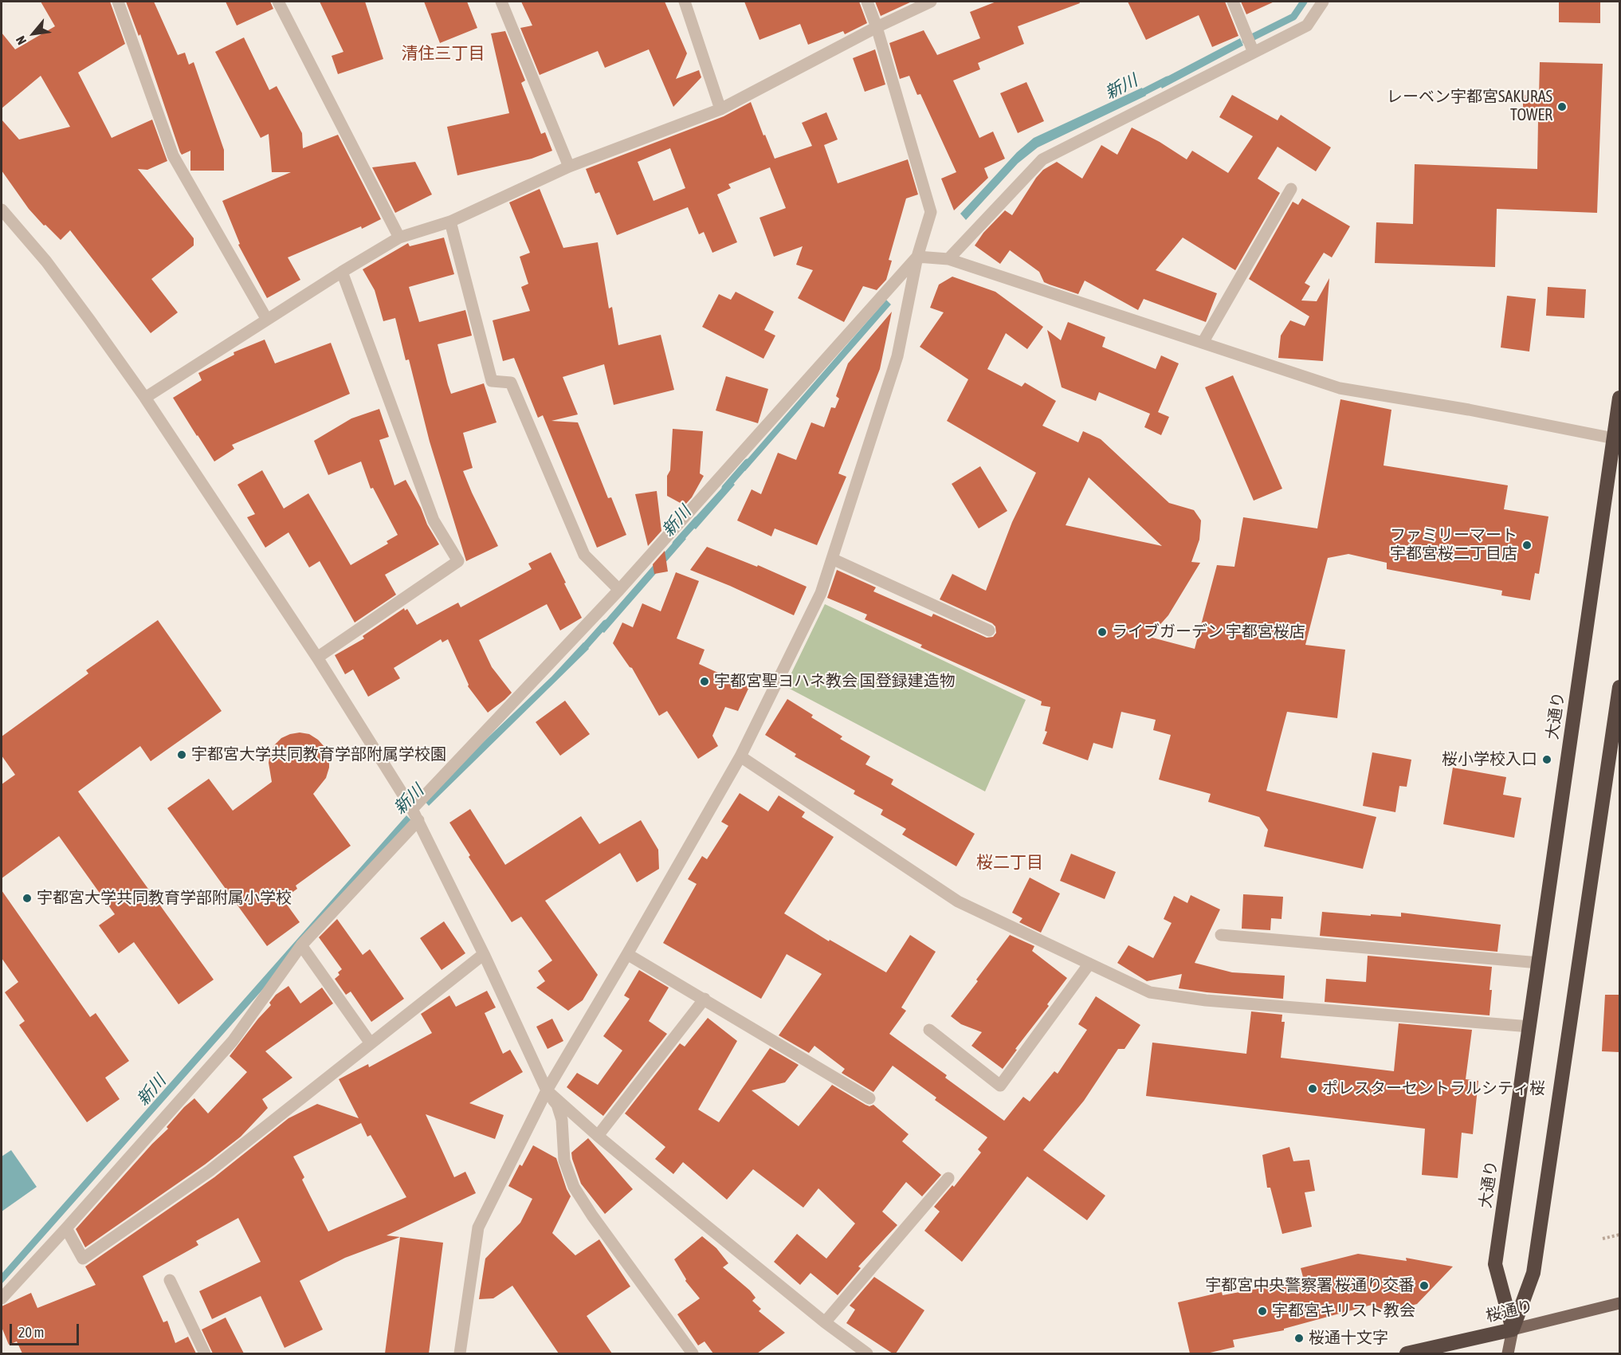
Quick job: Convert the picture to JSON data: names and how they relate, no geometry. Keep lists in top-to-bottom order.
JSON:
{
  "streets": {
    "highway": ["大通り", "桜通り"]
  },
  "crossings": [
    ["大通り", "桜通り"]
  ],
  "districts": ["清住三丁目", "桜二丁目"],
  "water": ["新川"],
  "places": [
    "レーベン宇都宮SAKURAS TOWER",
    "ファミリーマート 宇都宮桜二丁目店",
    "ライブガーデン 宇都宮桜店",
    "宇都宮聖ヨハネ教会 国登録建造物",
    "宇都宮大学共同教育学部附属学校園",
    "桜小学校入口",
    "宇都宮大学共同教育学部附属小学校",
    "ポレスターセントラルシティ桜",
    "宇都宮中央警察署 桜通り交番",
    "宇都宮キリスト教会",
    "桜通十文字"
  ],
  "scale_bar": "20 m",
  "north": "bottom left"
}
